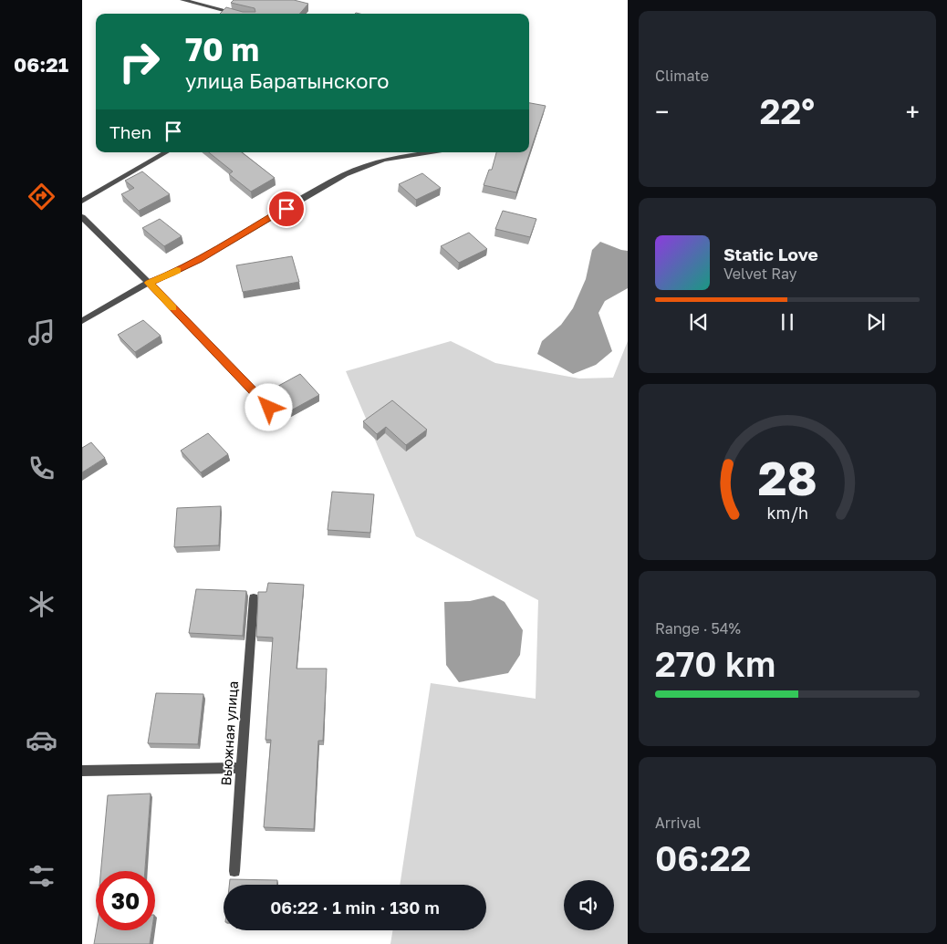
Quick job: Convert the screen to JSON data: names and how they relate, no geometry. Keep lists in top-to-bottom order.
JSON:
{
  "streets": {
    "street": ["Вьюжная улица"]
  },
  "page": {
    "tabs": "06:21",
    "tile": [
      "Climate",
      ["Range · 54%", "270 km"],
      ["Arrival", "06:22"]
    ],
    "turn": ["70 m", "улица Баратынского"],
    "heat": ["−", "22°", "+"],
    "then": "Then",
    "song": ["Static Love", "Velvet Ray"],
    "limit": "30",
    "trip": "06:22 · 1 min · 130 m",
    "gauge": ["28", "km/h"]
  }
}
